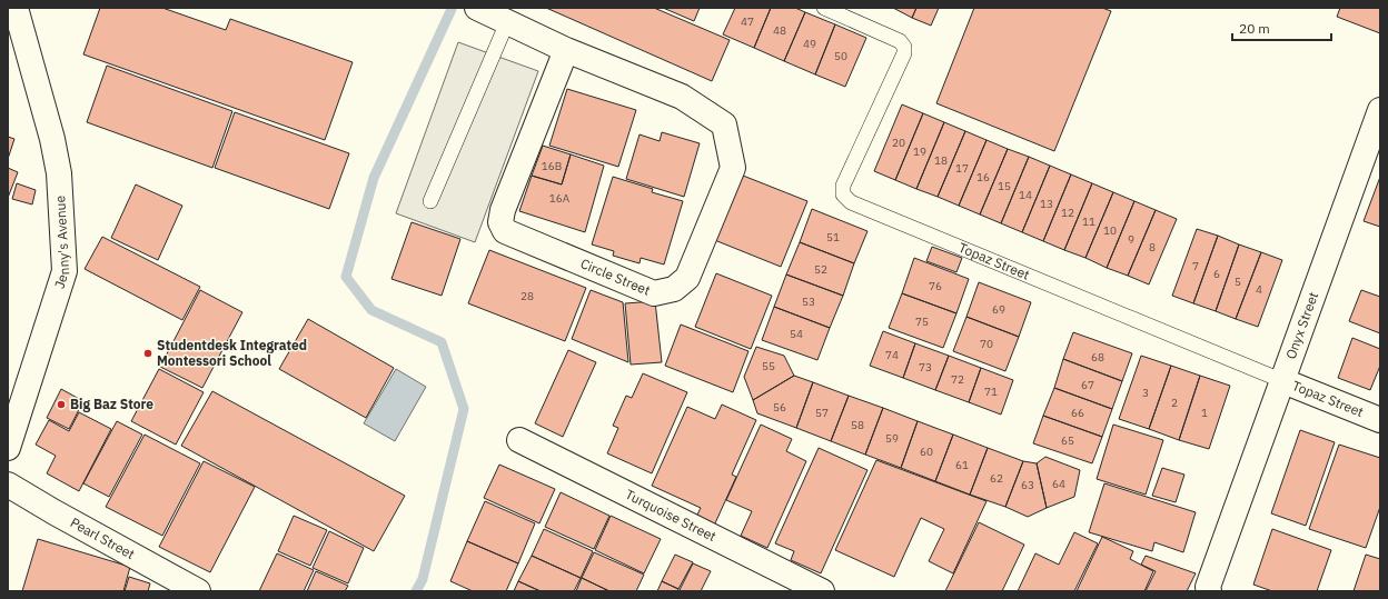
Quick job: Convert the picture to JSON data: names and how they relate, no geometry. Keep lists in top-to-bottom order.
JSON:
{
  "streets": {
    "street": [
      "Jenny's Avenue",
      "Topaz Street",
      "Circle Street",
      "Onyx Street",
      "Turquoise Street",
      "Pearl Street"
    ]
  },
  "crossings": [
    ["Topaz Street", "Onyx Street"]
  ],
  "places": ["Studentdesk Integrated Montessori School", "Big Baz Store"],
  "house_numbers": [
    "47",
    "48",
    "49",
    "50",
    "20",
    "19",
    "18",
    "16B",
    "17",
    "16",
    "15",
    "14",
    "16A",
    "13",
    "12",
    "11",
    "10",
    "51",
    "9",
    "8",
    "7",
    "52",
    "6",
    "5",
    "76",
    "4",
    "28",
    "53",
    "69",
    "75",
    "54",
    "70",
    "74",
    "68",
    "55",
    "73",
    "72",
    "67",
    "71",
    "3",
    "2",
    "56",
    "57",
    "66",
    "1",
    "58",
    "59",
    "65",
    "60",
    "61",
    "62",
    "64",
    "63"
  ],
  "scale_bar": "20 m"
}
